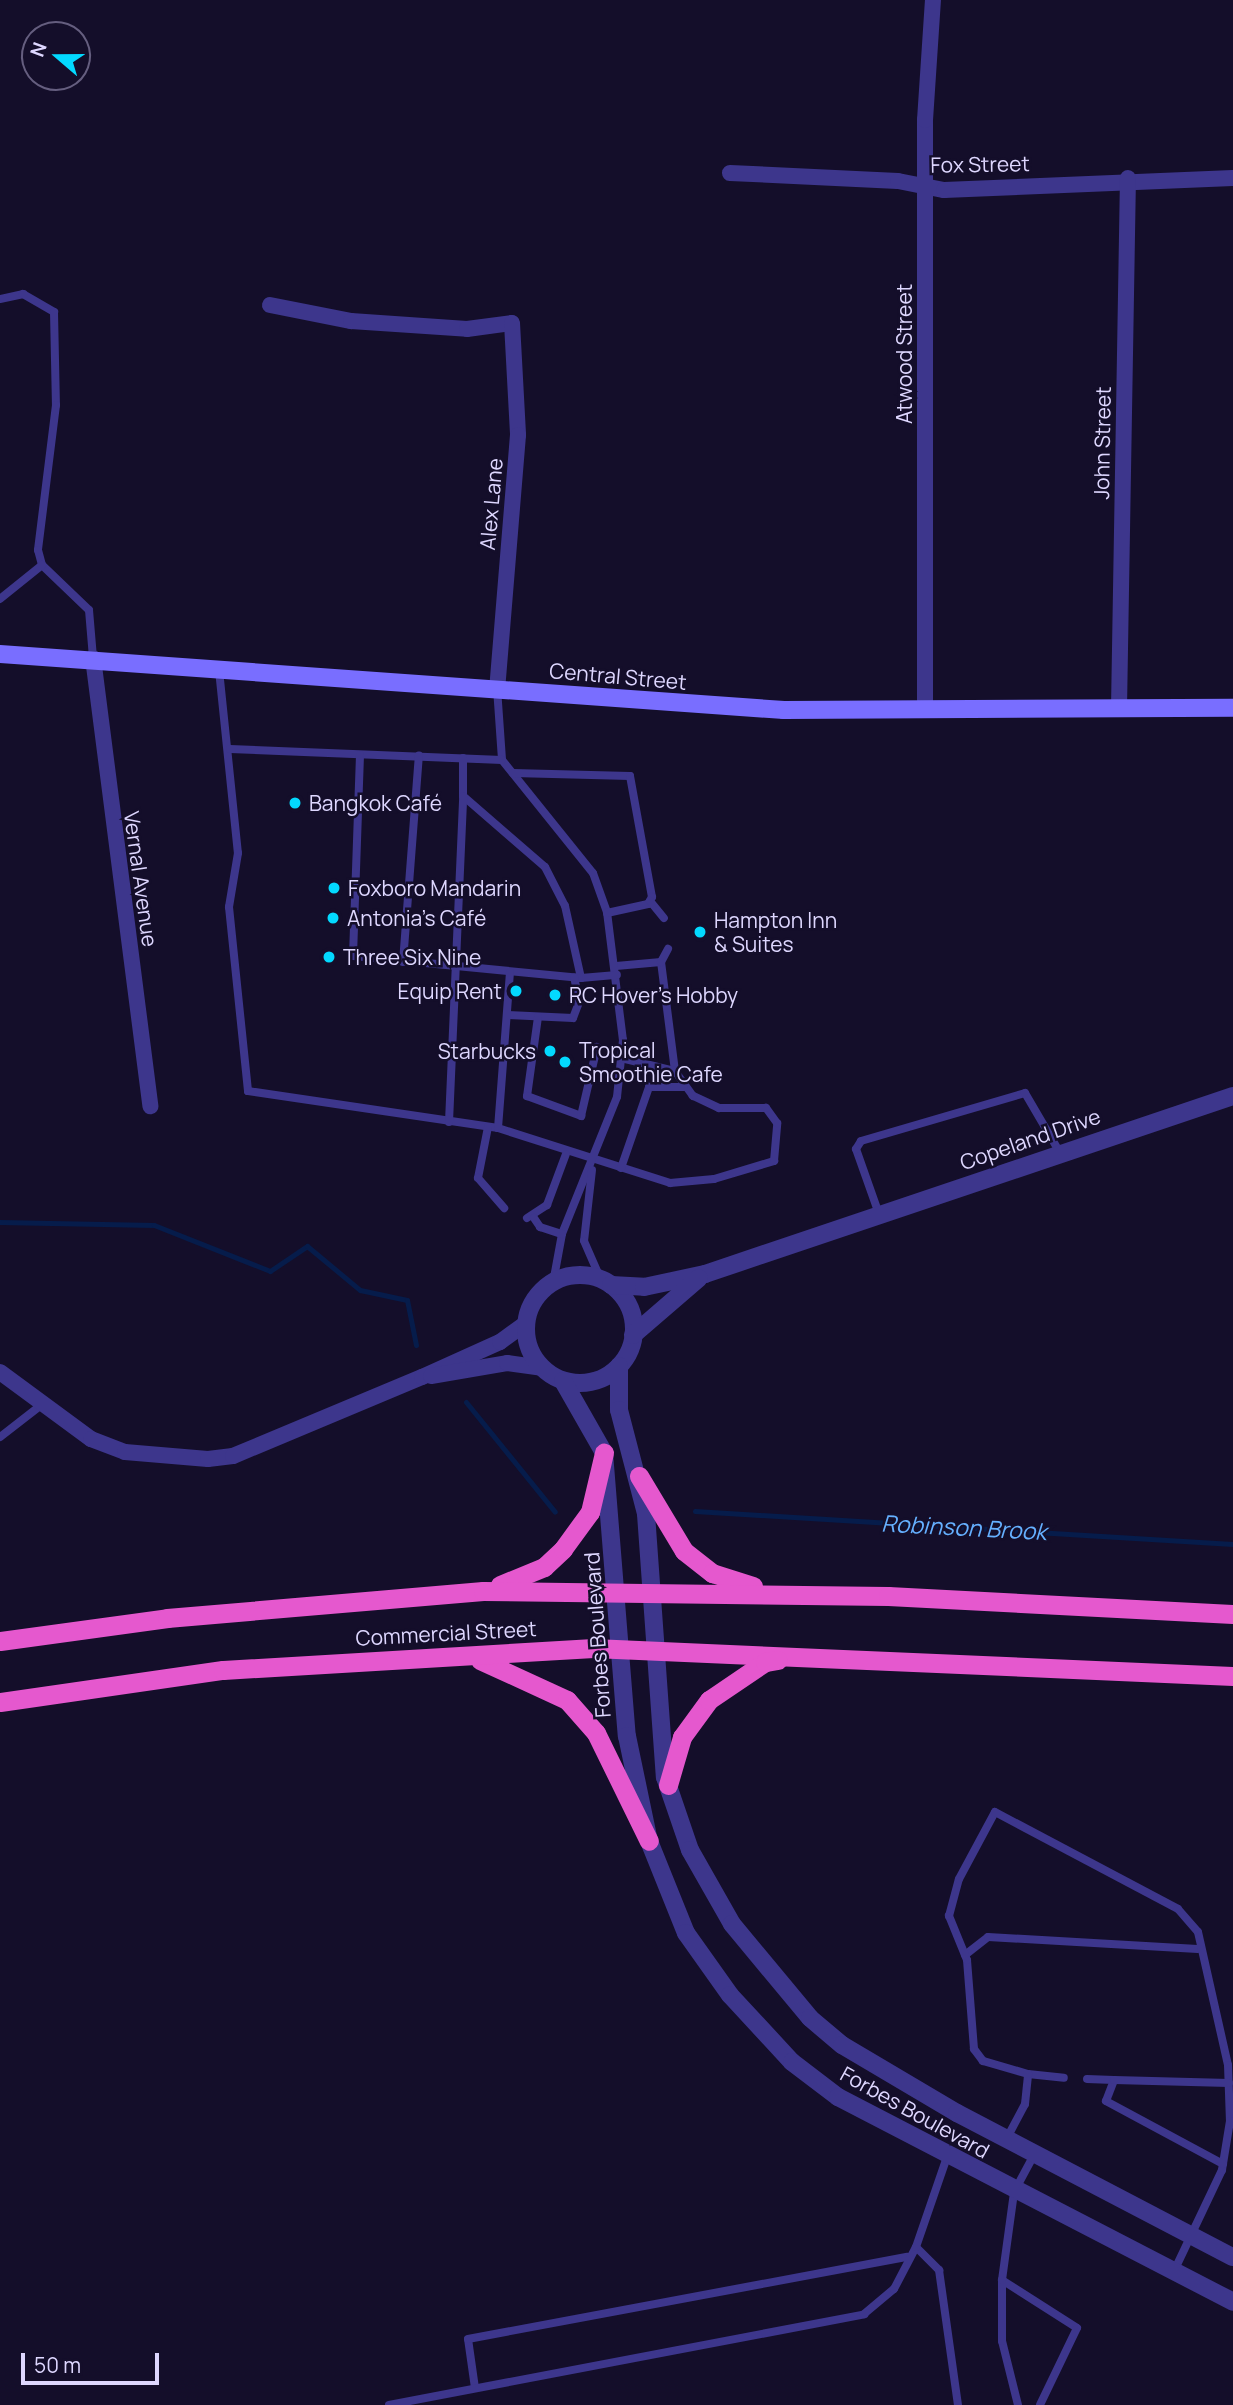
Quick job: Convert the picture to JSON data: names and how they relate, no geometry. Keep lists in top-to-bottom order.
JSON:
{
  "streets": {
    "highway": ["Commercial Street"],
    "main road": ["Central Street"],
    "street": [
      "Fox Street",
      "Atwood Street",
      "John Street",
      "Alex Lane",
      "Vernal Avenue",
      "Copeland Drive",
      "Forbes Boulevard"
    ]
  },
  "crossings": [
    ["Fox Street", "Atwood Street"],
    ["Fox Street", "John Street"],
    ["Atwood Street", "Central Street"],
    ["John Street", "Central Street"],
    ["Alex Lane", "Central Street"],
    ["Central Street", "Vernal Avenue"],
    ["Commercial Street", "Forbes Boulevard"]
  ],
  "water": ["Robinson Brook"],
  "places": [
    "Bangkok Café",
    "Foxboro Mandarin",
    "Antonia's Café",
    "Hampton Inn & Suites",
    "Three Six Nine",
    "Equip Rent",
    "RC Hover's Hobby",
    "Starbucks",
    "Tropical Smoothie Cafe"
  ],
  "scale_bar": "50 m",
  "north": "left"
}
